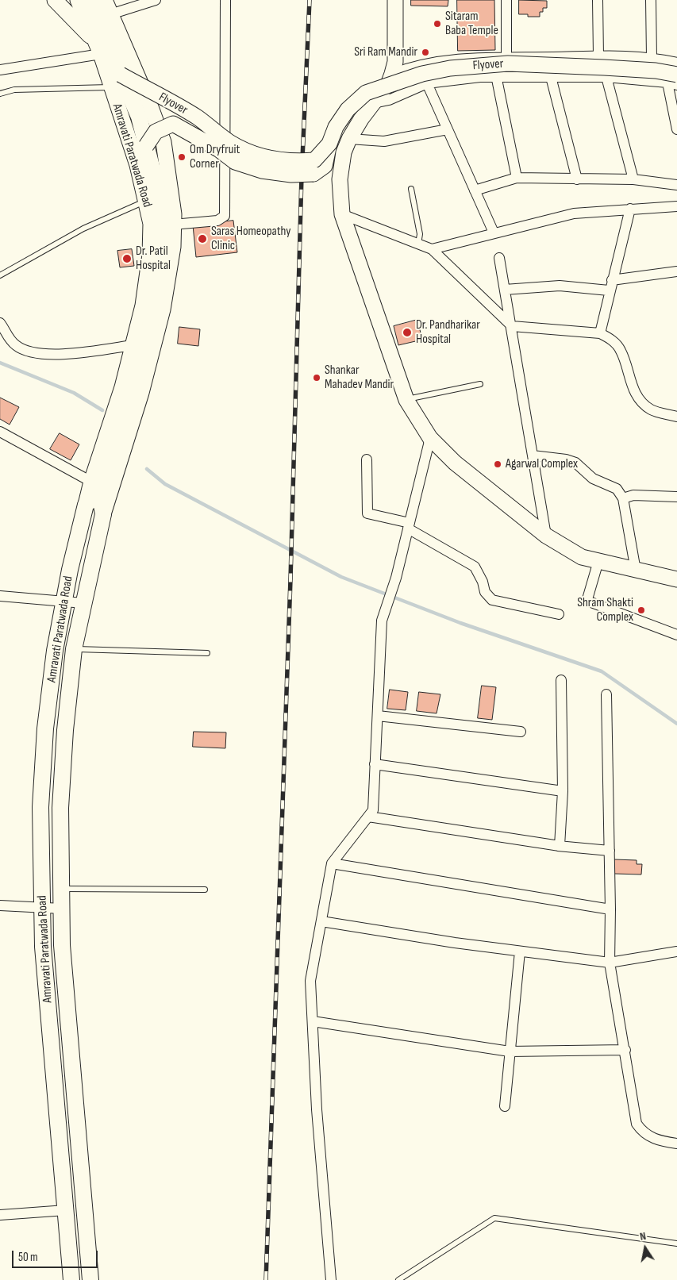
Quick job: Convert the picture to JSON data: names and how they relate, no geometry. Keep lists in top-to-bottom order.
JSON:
{
  "streets": {
    "main road": ["Flyover", "Amravati Paratwada Road"]
  },
  "crossings": [
    ["Flyover", "Amravati Paratwada Road"]
  ],
  "places": [
    "Sitaram Baba Temple",
    "Sri Ram Mandir",
    "Om Dryfruit Corner",
    "Saras Homeopathy Clinic",
    "Dr. Patil Hospital",
    "Dr. Pandharikar Hospital",
    "Shankar Mahadev Mandir",
    "Agarwal Complex",
    "Shram Shakti Complex"
  ],
  "scale_bar": "50 m",
  "north": "top"
}
